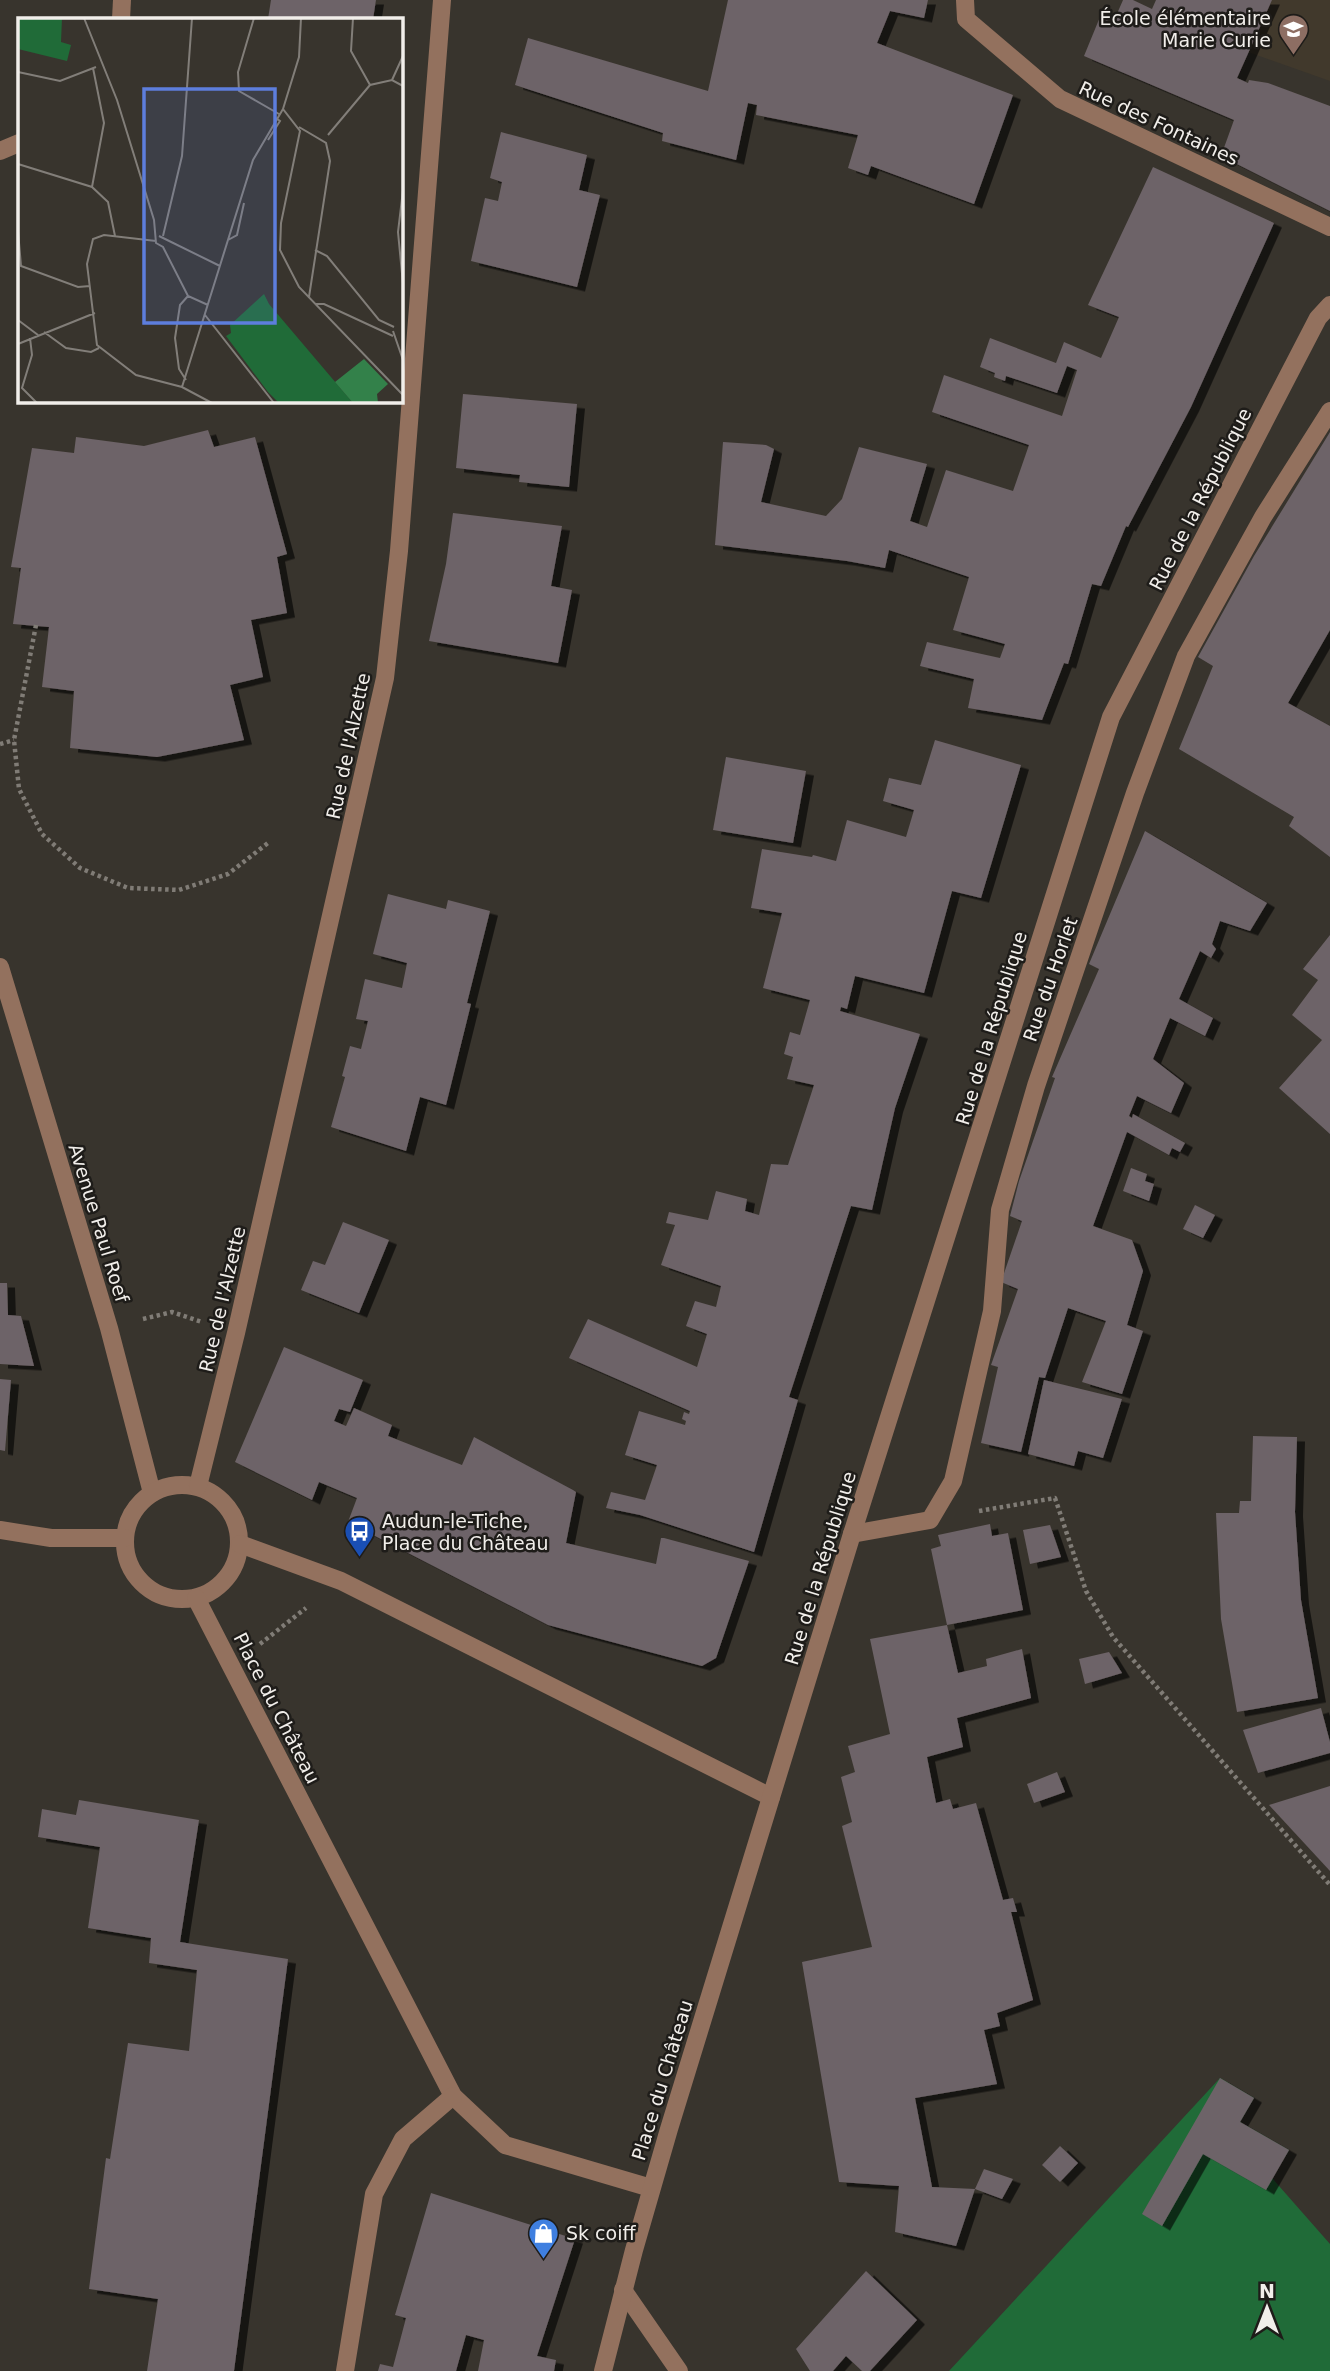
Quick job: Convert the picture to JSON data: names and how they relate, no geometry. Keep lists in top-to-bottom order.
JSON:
{
  "streets": {
    "street": [
      "Rue des Fontaines",
      "Rue de la République",
      "Rue de l'Alzette",
      "Rue du Horlet",
      "Avenue Paul Roef",
      "Place du Château"
    ]
  },
  "crossings": [
    ["Rue de la République", "Place du Château"],
    ["Rue de l'Alzette", "Avenue Paul Roef"],
    ["Rue de l'Alzette", "Place du Château"],
    ["Avenue Paul Roef", "Place du Château"]
  ],
  "places": {
    "school or university": ["École élémentaire Marie Curie"],
    "bus stop": ["Audun-le-Tiche, Place du Château"],
    "shop": ["Sk coiff"]
  },
  "north": "top"
}
